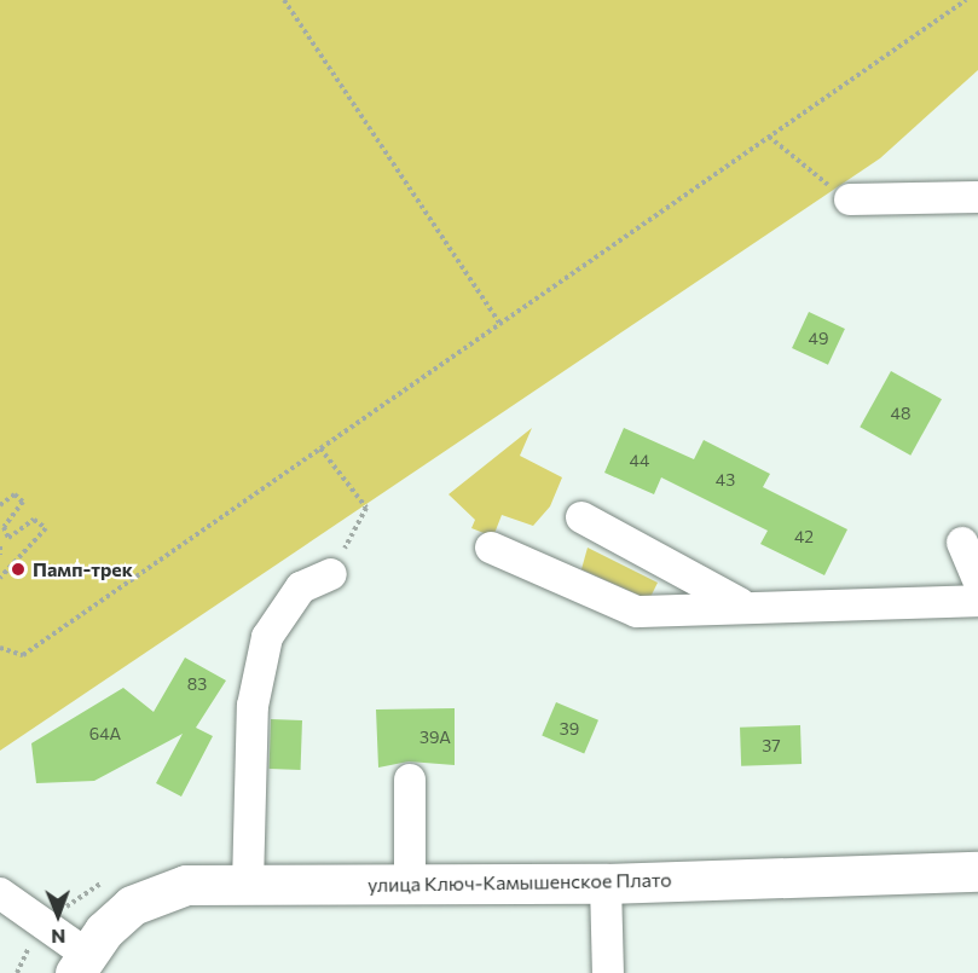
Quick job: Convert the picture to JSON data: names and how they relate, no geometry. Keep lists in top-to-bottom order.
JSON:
{
  "streets": {
    "main road": ["улица Ключ-Камышенское Плато"]
  },
  "places": ["Памп-трек"],
  "house_numbers": [
    "49",
    "48",
    "44",
    "43",
    "42",
    "83",
    "39",
    "64А",
    "39А",
    "37"
  ],
  "north": "bottom"
}
